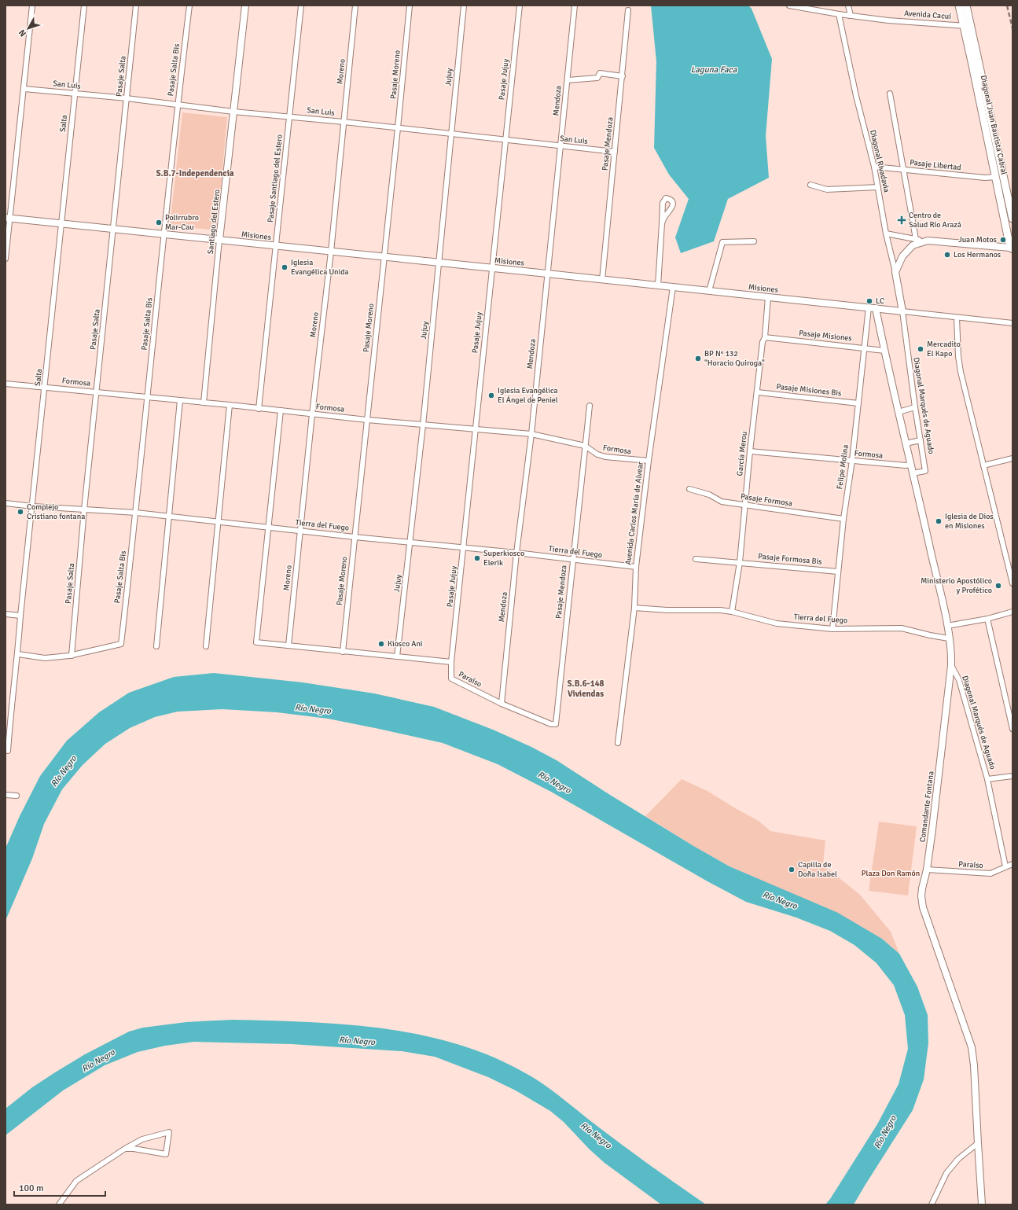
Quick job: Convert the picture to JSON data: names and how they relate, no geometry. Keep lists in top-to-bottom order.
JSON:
{
  "streets": {
    "main road": ["Diagonal Juan Bautista Cabral"],
    "street": [
      "Avenida Cacuí",
      "Pasaje Salta Bis",
      "Moreno",
      "Pasaje Moreno",
      "Pasaje Salta",
      "Jujuy",
      "Pasaje Jujuy",
      "San Luis",
      "Mendoza",
      "Salta",
      "Pasaje Mendoza",
      "Diagonal Rivadavia",
      "Pasaje Libertad",
      "Pasaje Santiago del Estero",
      "Santiago del Estero",
      "Misiones",
      "Pasaje Misiones",
      "Formosa",
      "Pasaje Misiones Bis",
      "Diagonal Marqués de Aguado",
      "García Merou",
      "Felipe Molina",
      "Pasaje Formosa",
      "Avenida Carlos María de Alvear",
      "Tierra del Fuego",
      "Pasaje Formosa Bis",
      "Paraíso",
      "Comandante Fontana"
    ]
  },
  "crossings": [
    ["Avenida Cacuí", "Diagonal Juan Bautista Cabral"],
    ["Avenida Cacuí", "Diagonal Rivadavia"],
    ["Pasaje Salta Bis", "Pasaje Salta"],
    ["Pasaje Salta Bis", "San Luis"],
    ["Pasaje Salta Bis", "Misiones"],
    ["Pasaje Salta Bis", "Formosa"],
    ["Pasaje Salta Bis", "Tierra del Fuego"],
    ["Moreno", "San Luis"],
    ["Moreno", "Misiones"],
    ["Moreno", "Formosa"],
    ["Moreno", "Tierra del Fuego"],
    ["Pasaje Moreno", "San Luis"],
    ["Pasaje Moreno", "Misiones"],
    ["Pasaje Moreno", "Formosa"],
    ["Pasaje Moreno", "Tierra del Fuego"],
    ["Pasaje Salta", "San Luis"],
    ["Pasaje Salta", "Misiones"],
    ["Pasaje Salta", "Formosa"],
    ["Pasaje Salta", "Tierra del Fuego"],
    ["Jujuy", "San Luis"],
    ["Jujuy", "Misiones"],
    ["Jujuy", "Formosa"],
    ["Jujuy", "Tierra del Fuego"],
    ["Pasaje Jujuy", "San Luis"],
    ["Pasaje Jujuy", "Misiones"],
    ["Pasaje Jujuy", "Formosa"],
    ["Pasaje Jujuy", "Tierra del Fuego"],
    ["Pasaje Jujuy", "Paraíso"],
    ["San Luis", "Mendoza"],
    ["San Luis", "Salta"],
    ["San Luis", "Pasaje Mendoza"],
    ["San Luis", "Pasaje Santiago del Estero"],
    ["San Luis", "Santiago del Estero"],
    ["Mendoza", "Misiones"],
    ["Mendoza", "Formosa"],
    ["Mendoza", "Tierra del Fuego"],
    ["Mendoza", "Paraíso"],
    ["Salta", "Misiones"],
    ["Salta", "Formosa"],
    ["Salta", "Tierra del Fuego"],
    ["Diagonal Juan Bautista Cabral", "Pasaje Libertad"],
    ["Pasaje Mendoza", "Misiones"],
    ["Pasaje Mendoza", "Formosa"],
    ["Pasaje Mendoza", "Tierra del Fuego"],
    ["Pasaje Mendoza", "Paraíso"],
    ["Diagonal Rivadavia", "Pasaje Libertad"],
    ["Diagonal Rivadavia", "Misiones"],
    ["Diagonal Rivadavia", "Diagonal Marqués de Aguado"],
    ["Pasaje Santiago del Estero", "Misiones"],
    ["Pasaje Santiago del Estero", "Formosa"],
    ["Santiago del Estero", "Misiones"],
    ["Santiago del Estero", "Formosa"],
    ["Misiones", "Diagonal Marqués de Aguado"],
    ["Misiones", "García Merou"],
    ["Misiones", "Felipe Molina"],
    ["Misiones", "Avenida Carlos María de Alvear"],
    ["Pasaje Misiones", "Diagonal Marqués de Aguado"],
    ["Pasaje Misiones", "García Merou"],
    ["Pasaje Misiones", "Felipe Molina"],
    ["Formosa", "Diagonal Marqués de Aguado"],
    ["Formosa", "García Merou"],
    ["Formosa", "Felipe Molina"],
    ["Formosa", "Avenida Carlos María de Alvear"],
    ["Pasaje Misiones Bis", "García Merou"],
    ["Pasaje Misiones Bis", "Felipe Molina"],
    ["Diagonal Marqués de Aguado", "Felipe Molina"],
    ["Diagonal Marqués de Aguado", "Tierra del Fuego"],
    ["Diagonal Marqués de Aguado", "Paraíso"],
    ["Diagonal Marqués de Aguado", "Comandante Fontana"],
    ["García Merou", "Pasaje Formosa"],
    ["García Merou", "Tierra del Fuego"],
    ["García Merou", "Pasaje Formosa Bis"],
    ["Felipe Molina", "Pasaje Formosa"],
    ["Felipe Molina", "Tierra del Fuego"],
    ["Felipe Molina", "Pasaje Formosa Bis"],
    ["Avenida Carlos María de Alvear", "Tierra del Fuego"],
    ["Paraíso", "Comandante Fontana"]
  ],
  "districts": ["S.B.7-Independencia", "S.B.6-148 Viviendas"],
  "water": ["Laguna Faca", "Río Negro"],
  "parks": ["Plaza Don Ramón"],
  "places": {
    "health": ["Centro de Salud Río Arazá"],
    "other": [
      "Polirrubro Mar-Cau",
      "Juan Motos",
      "Los Hermanos",
      "Iglesia Evangélica Unida",
      "LC",
      "Mercadito El Kapo",
      "BP N° 132 \"Horacio Quiroga\"",
      "Iglesia Evangélica El Ángel de Peniel",
      "Complejo Cristiano fontana",
      "Iglesia de Dios en Misiones",
      "Superkiosco Elerik",
      "Ministerio Apostólico y Profético",
      "Kiosco Ani",
      "Capilla de Doña Isabel"
    ]
  },
  "scale_bar": "100 m",
  "north": "bottom left"
}
